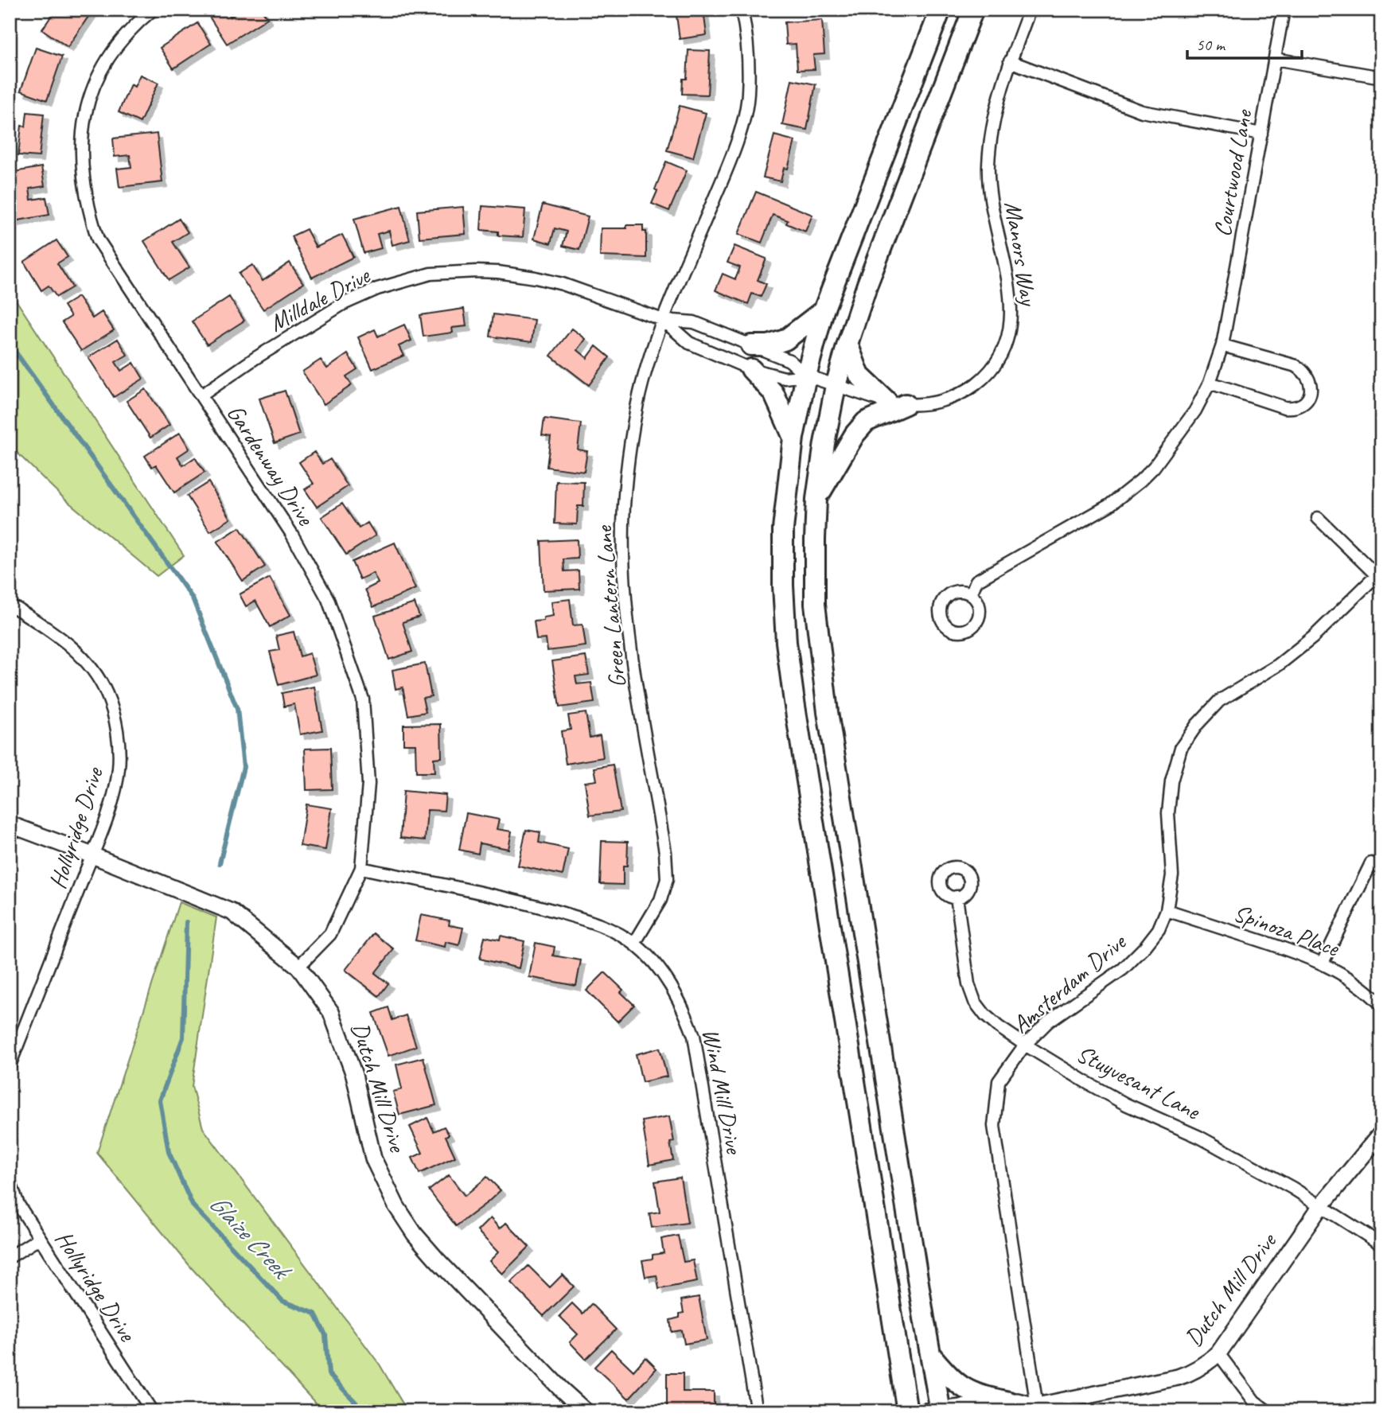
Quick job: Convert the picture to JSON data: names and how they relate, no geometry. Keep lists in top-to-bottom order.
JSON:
{
  "streets": {
    "street": [
      "Courtwood Lane",
      "Manors Way",
      "Milldale Drive",
      "Gardenway Drive",
      "Green Lantern Lane",
      "Hollyridge Drive",
      "Spinoza Place",
      "Amsterdam Drive",
      "Stuyvesant Lane",
      "Dutch Mill Drive",
      "Wind Mill Drive"
    ]
  },
  "crossings": [
    ["Manors Way", "Milldale Drive"],
    ["Milldale Drive", "Gardenway Drive"],
    ["Milldale Drive", "Green Lantern Lane"],
    ["Gardenway Drive", "Dutch Mill Drive"],
    ["Gardenway Drive", "Wind Mill Drive"],
    ["Green Lantern Lane", "Wind Mill Drive"],
    ["Hollyridge Drive", "Dutch Mill Drive"],
    ["Spinoza Place", "Amsterdam Drive"],
    ["Amsterdam Drive", "Stuyvesant Lane"],
    ["Amsterdam Drive", "Dutch Mill Drive"],
    ["Stuyvesant Lane", "Dutch Mill Drive"]
  ],
  "water": ["Glaize Creek"],
  "scale_bar": "50 m"
}
